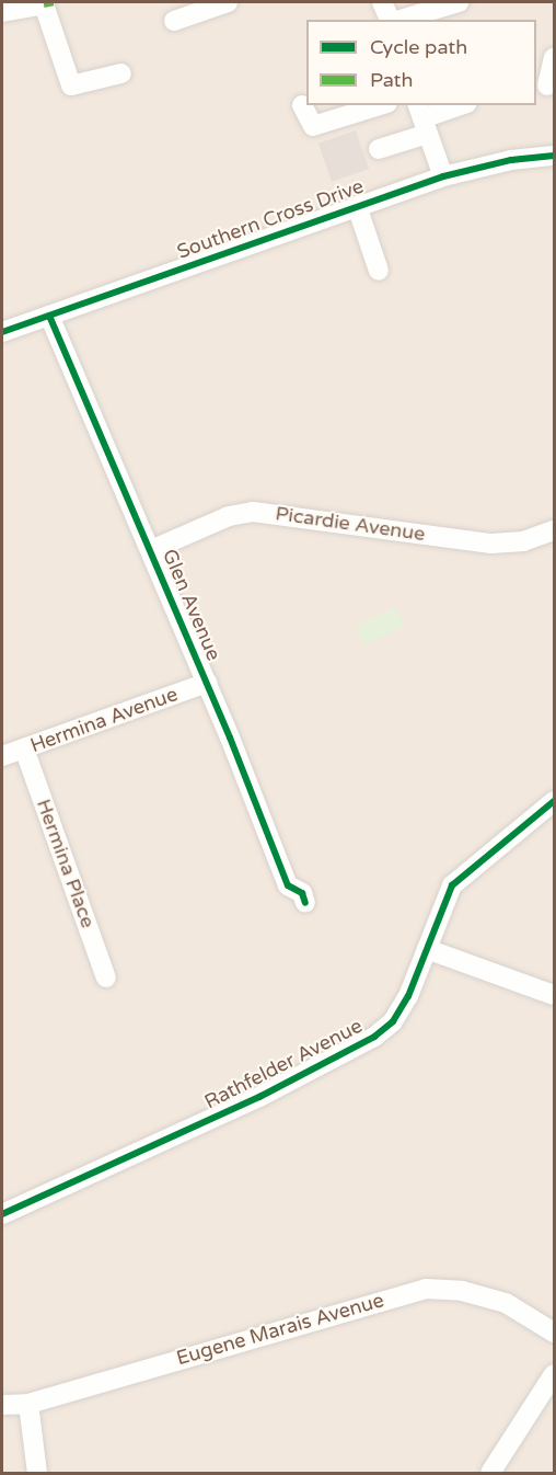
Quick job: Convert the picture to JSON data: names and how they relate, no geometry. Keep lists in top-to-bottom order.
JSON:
{
  "streets": {
    "street": [
      "Southern Cross Drive",
      "Picardie Avenue",
      "Glen Avenue",
      "Hermina Avenue",
      "Hermina Place",
      "Rathfelder Avenue",
      "Eugene Marais Avenue"
    ]
  },
  "crossings": [
    ["Southern Cross Drive", "Glen Avenue"],
    ["Picardie Avenue", "Glen Avenue"],
    ["Glen Avenue", "Hermina Avenue"],
    ["Hermina Avenue", "Hermina Place"]
  ],
  "legend": ["Cycle path", "Path"]
}
